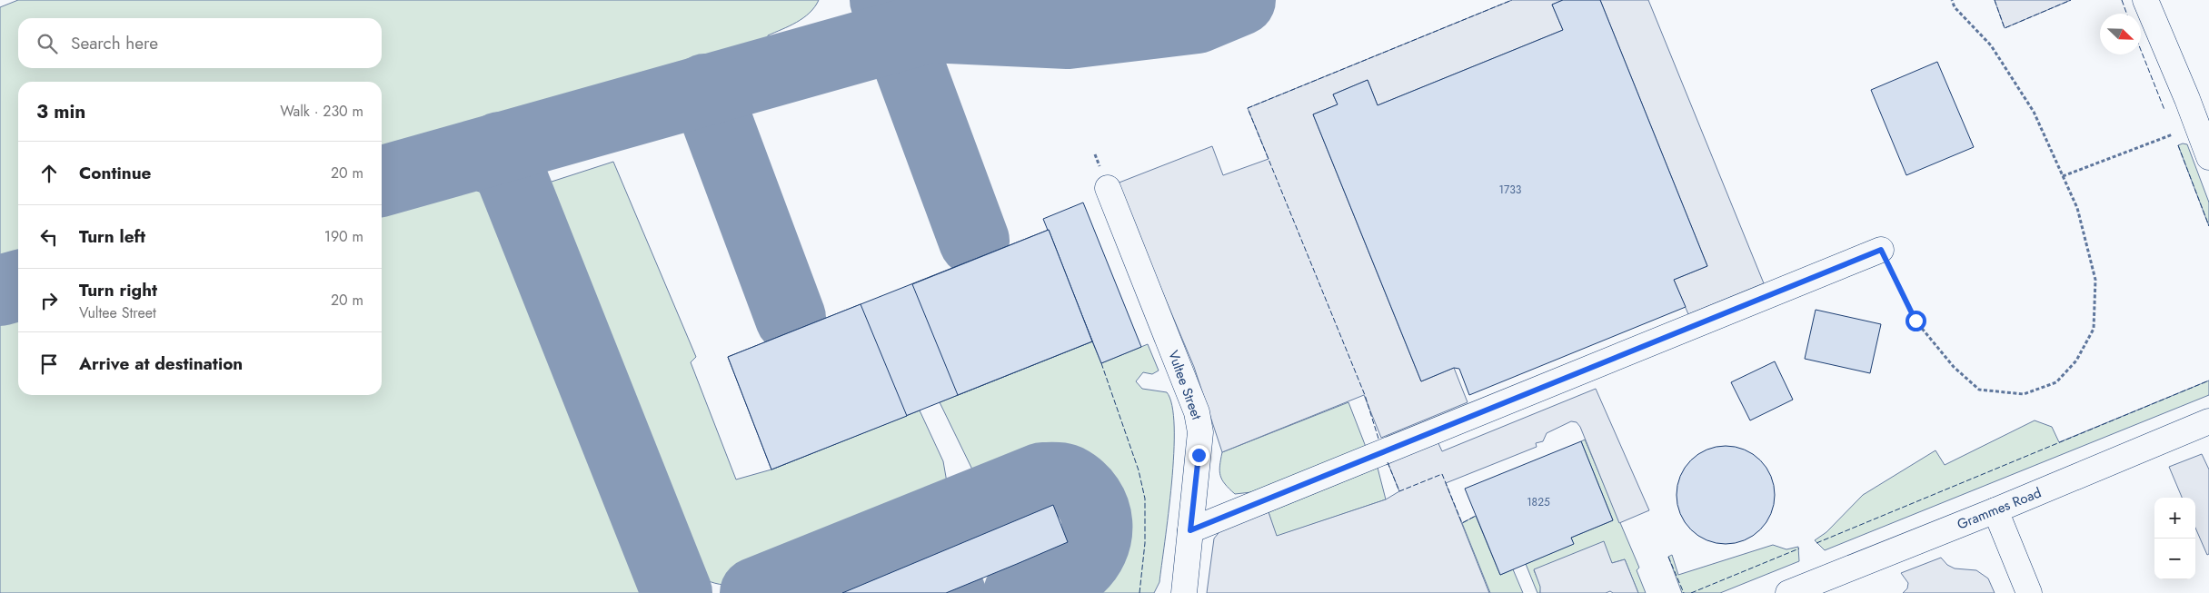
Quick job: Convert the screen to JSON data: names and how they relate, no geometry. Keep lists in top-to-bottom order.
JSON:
{
  "streets": {
    "street": ["Vultee Street", "Grammes Road"]
  },
  "house_numbers": ["1733", "1825"],
  "north": "bottom right",
  "page": {
    "search": "Search here",
    "heading": ["3 min", "Walk · 230 m"],
    "list": [
      ["Continue", "20 m"],
      ["Turn left", "190 m"],
      ["Turn right", "Vultee Street", "20 m"],
      "Arrive at destination"
    ],
    "map_buttons": ["+", "−"]
  }
}
